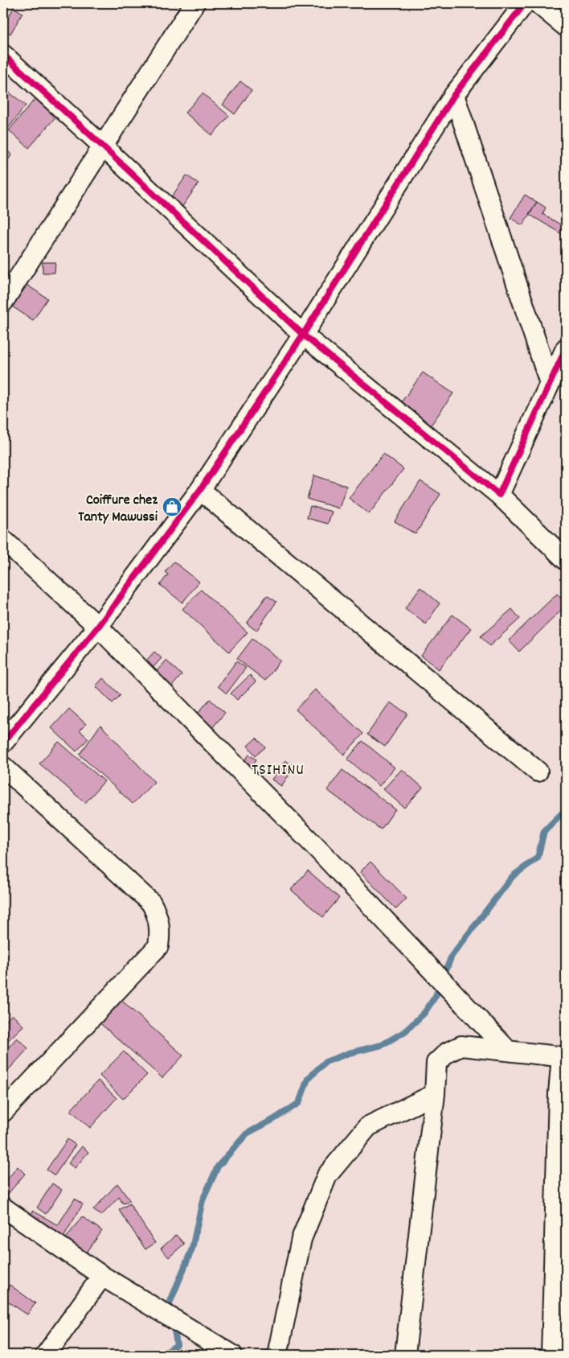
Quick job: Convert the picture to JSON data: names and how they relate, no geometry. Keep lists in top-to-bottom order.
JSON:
{
  "districts": ["TSIHINU"],
  "places": {
    "shop": ["Coiffure chez Tanty Mawussi"]
  }
}
